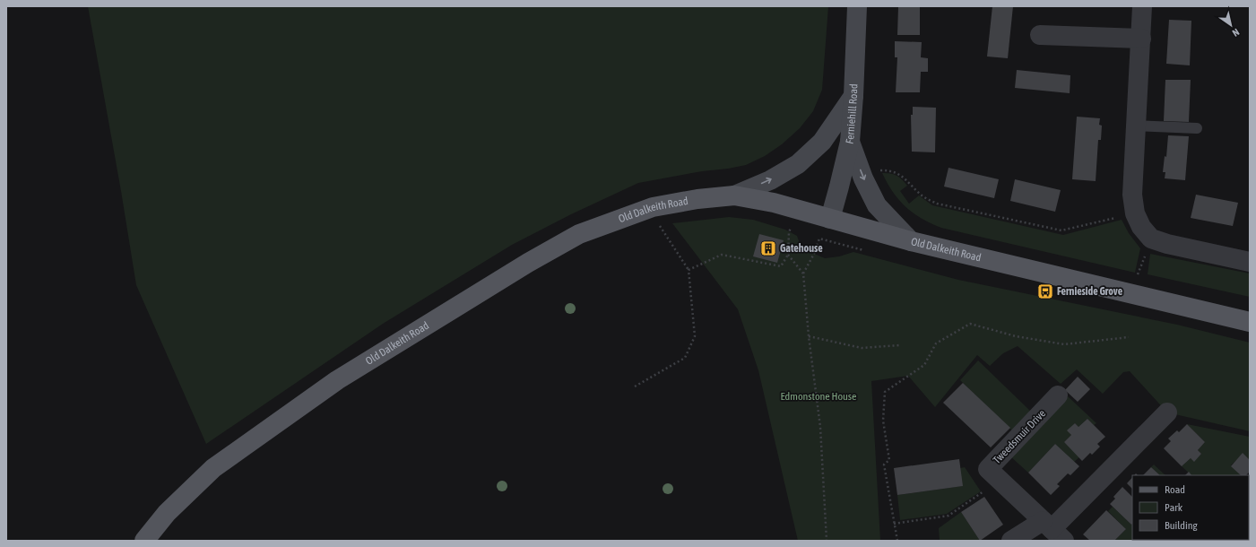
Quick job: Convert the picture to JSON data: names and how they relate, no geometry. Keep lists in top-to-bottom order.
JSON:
{
  "streets": {
    "main road": ["Ferniehill Road", "Old Dalkeith Road"],
    "street": ["Tweedsmuir Drive"]
  },
  "crossings": [
    ["Ferniehill Road", "Old Dalkeith Road"]
  ],
  "parks": ["Edmonstone House"],
  "places": {
    "building": ["Gatehouse"],
    "bus stop": ["Fernieside Grove"]
  },
  "legend": ["Road", "Park", "Building"],
  "north": "bottom right"
}
